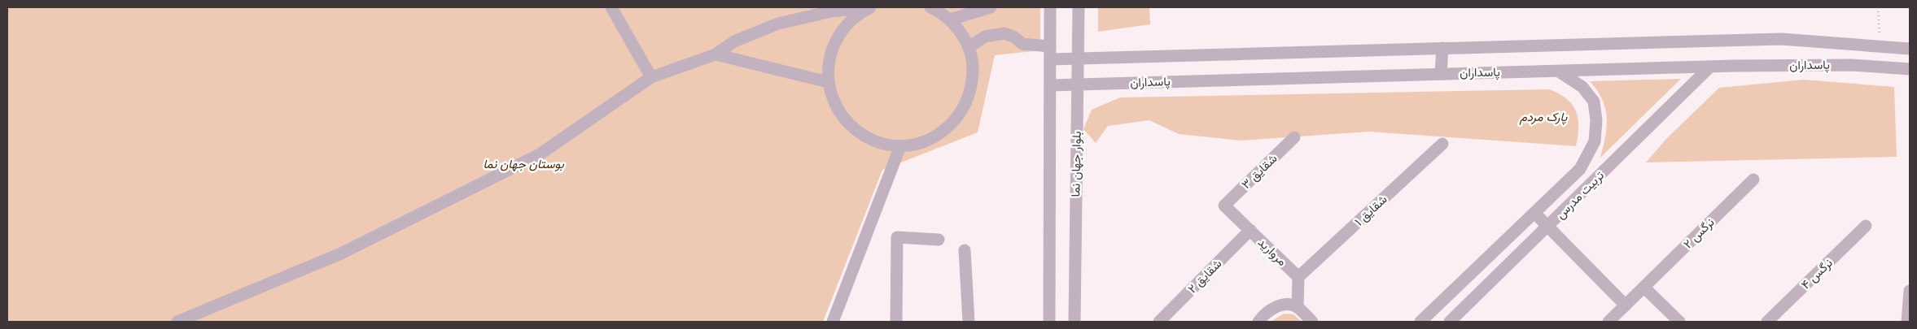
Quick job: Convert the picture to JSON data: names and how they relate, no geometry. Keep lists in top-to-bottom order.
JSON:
{
  "streets": {
    "street": [
      "پاسداران",
      "بلوار جهان نما",
      "شقایق ۳",
      "تربیت مدرس",
      "شقایق ۱",
      "نرگس ۲",
      "مروارید",
      "نرگس ۴",
      "شقایق ۲"
    ]
  },
  "crossings": [
    ["پاسداران", "بلوار جهان نما"],
    ["پاسداران", "تربیت مدرس"],
    ["شقایق ۳", "مروارید"],
    ["شقایق ۱", "مروارید"],
    ["مروارید", "شقایق ۲"]
  ],
  "parks": ["پارک مردم", "بوستان جهان نما"]
}
